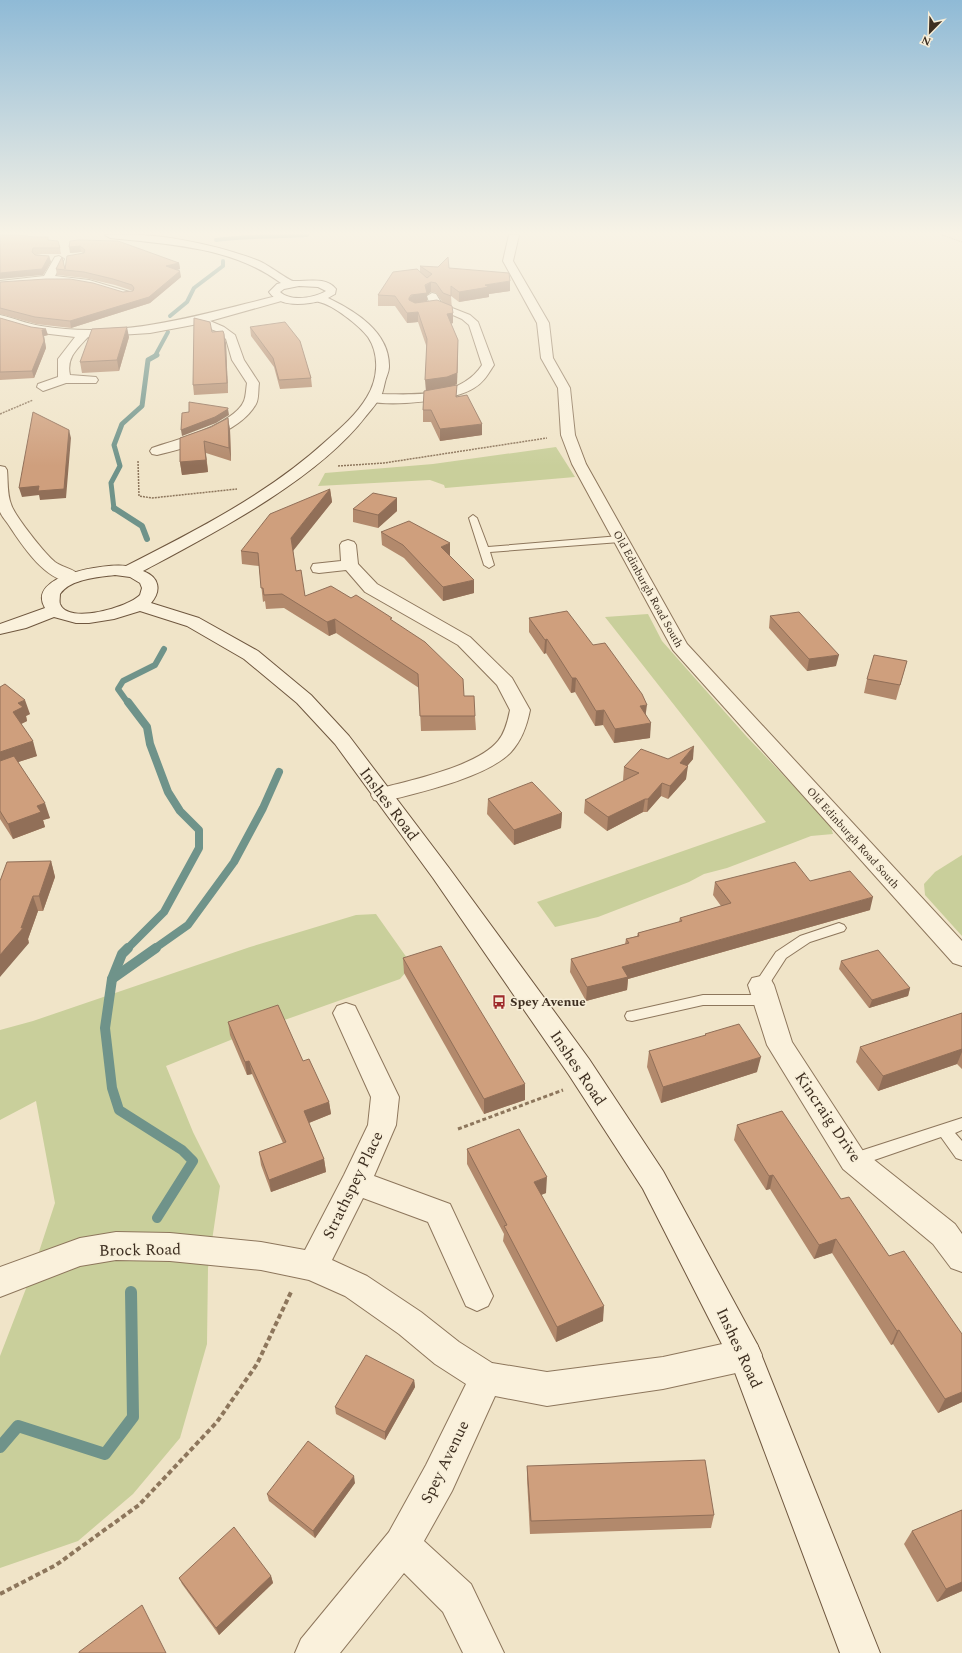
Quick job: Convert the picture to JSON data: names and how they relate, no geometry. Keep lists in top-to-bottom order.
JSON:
{
  "streets": {
    "street": [
      "Old Edinburgh Road South",
      "Inshes Road",
      "Kincraig Drive",
      "Strathspey Place",
      "Brock Road",
      "Spey Avenue"
    ]
  },
  "crossings": [
    ["Strathspey Place", "Brock Road"],
    ["Brock Road", "Spey Avenue"]
  ],
  "places": {
    "bus stop": ["Spey Avenue"]
  },
  "north": "bottom left"
}
